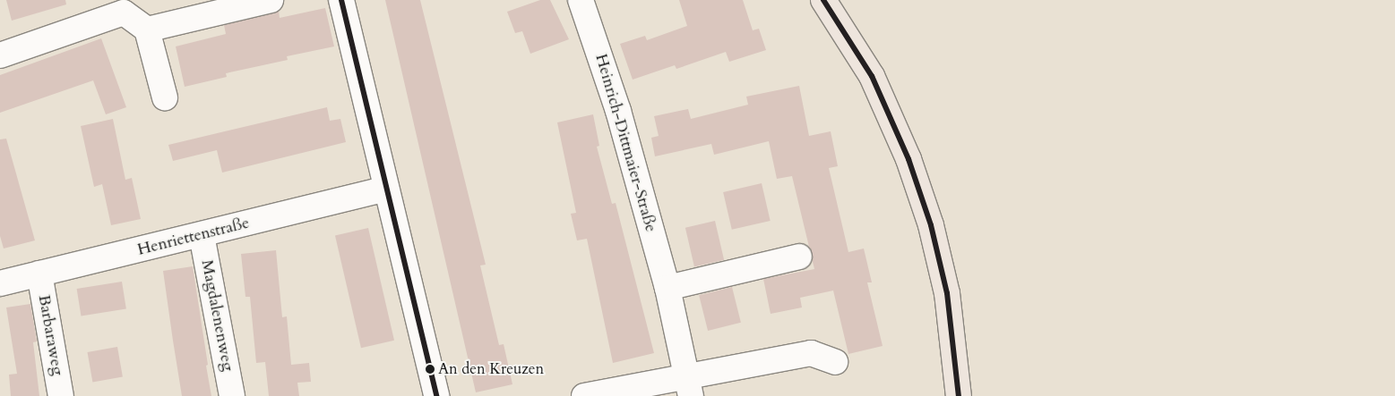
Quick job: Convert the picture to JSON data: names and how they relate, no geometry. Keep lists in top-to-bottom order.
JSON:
{
  "streets": {
    "street": [
      "Heinrich-Dittmaier-Straße",
      "Henriettenstraße",
      "Magdalenenweg",
      "Barbaraweg"
    ]
  },
  "crossings": [
    ["Henriettenstraße", "Magdalenenweg"],
    ["Henriettenstraße", "Barbaraweg"]
  ],
  "places": ["An den Kreuzen"]
}
